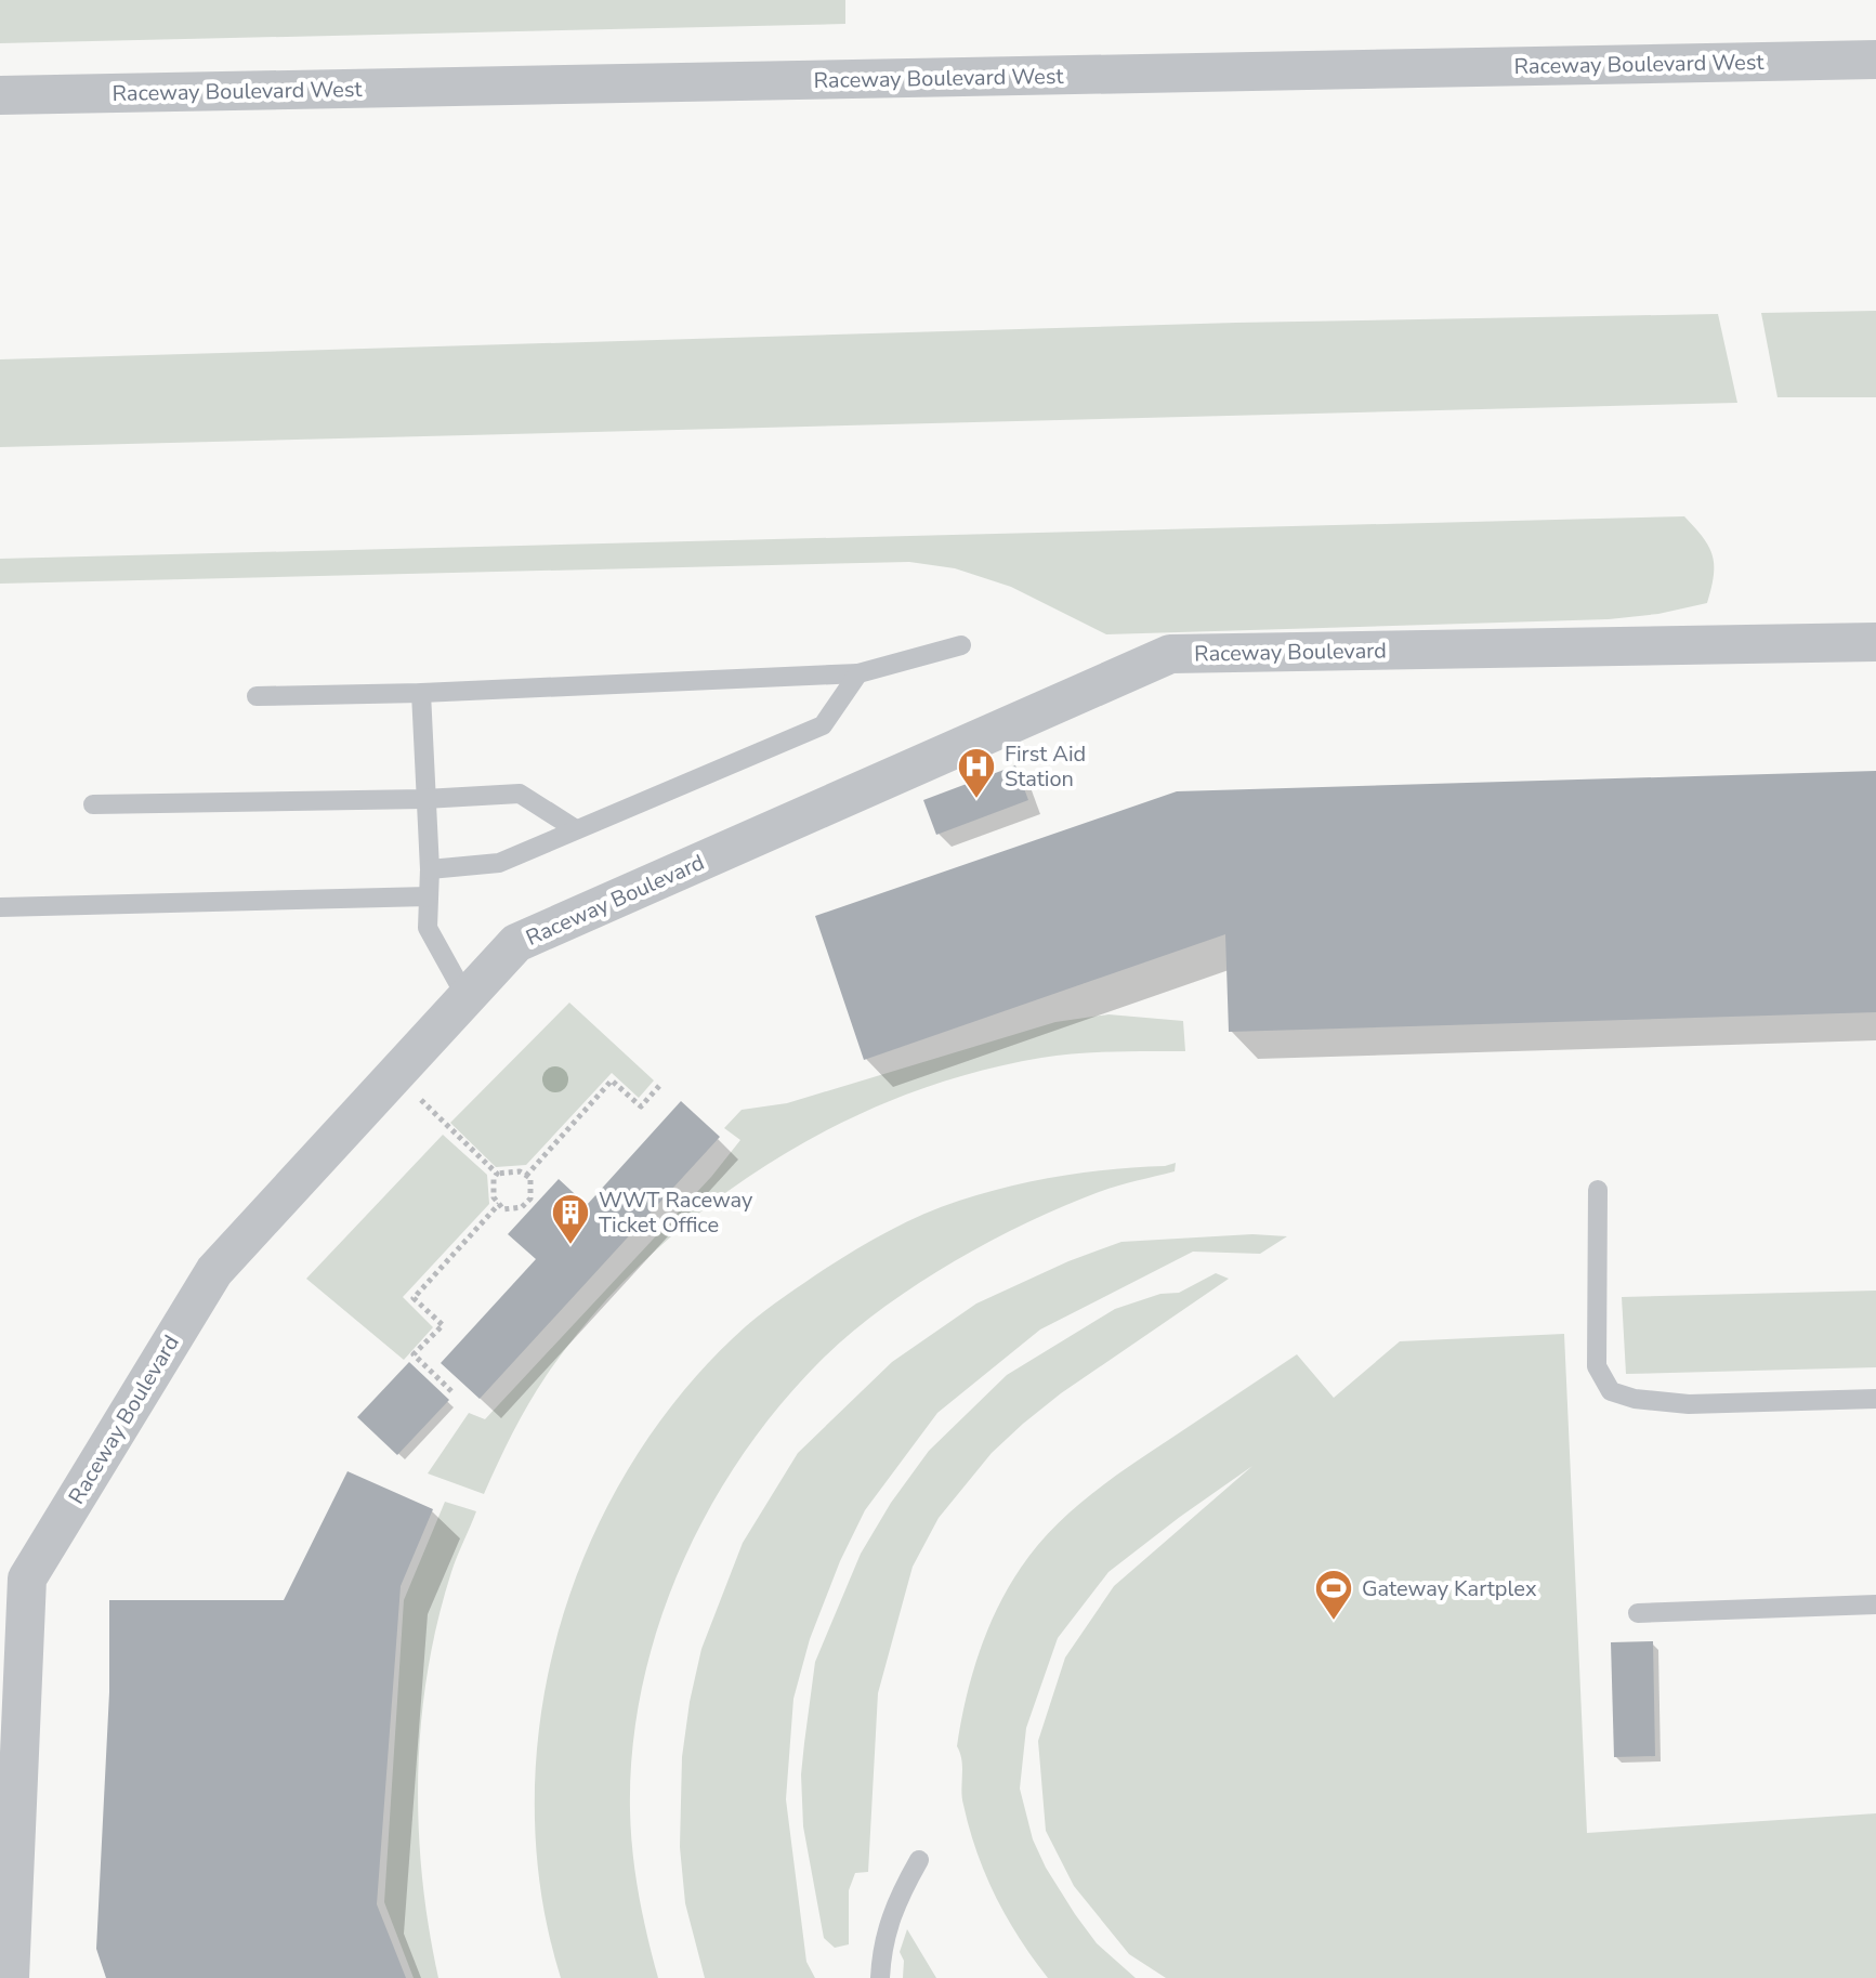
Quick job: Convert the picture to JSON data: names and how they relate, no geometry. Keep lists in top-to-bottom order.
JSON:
{
  "streets": {
    "street": ["Raceway Boulevard West", "Raceway Boulevard"]
  },
  "places": {
    "hospital": ["First Aid Station"],
    "building": ["WWT Raceway Ticket Office"],
    "sports": ["Gateway Kartplex"]
  }
}
